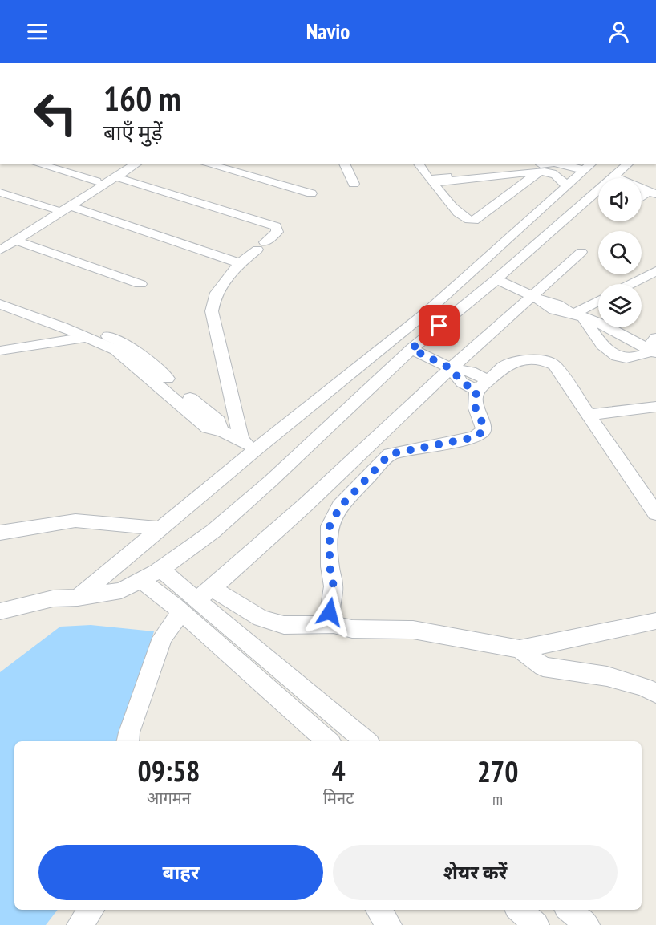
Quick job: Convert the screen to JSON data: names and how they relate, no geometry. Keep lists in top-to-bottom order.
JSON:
{
  "page": {
    "header": "Navio",
    "turn": ["160 m", "बाएँ मुड़ें"],
    "eta": [
      "09:58",
      "आगमन",
      "4",
      "मिनट",
      "270",
      "m"
    ],
    "buttons": ["बाहर", "शेयर करें"]
  }
}
